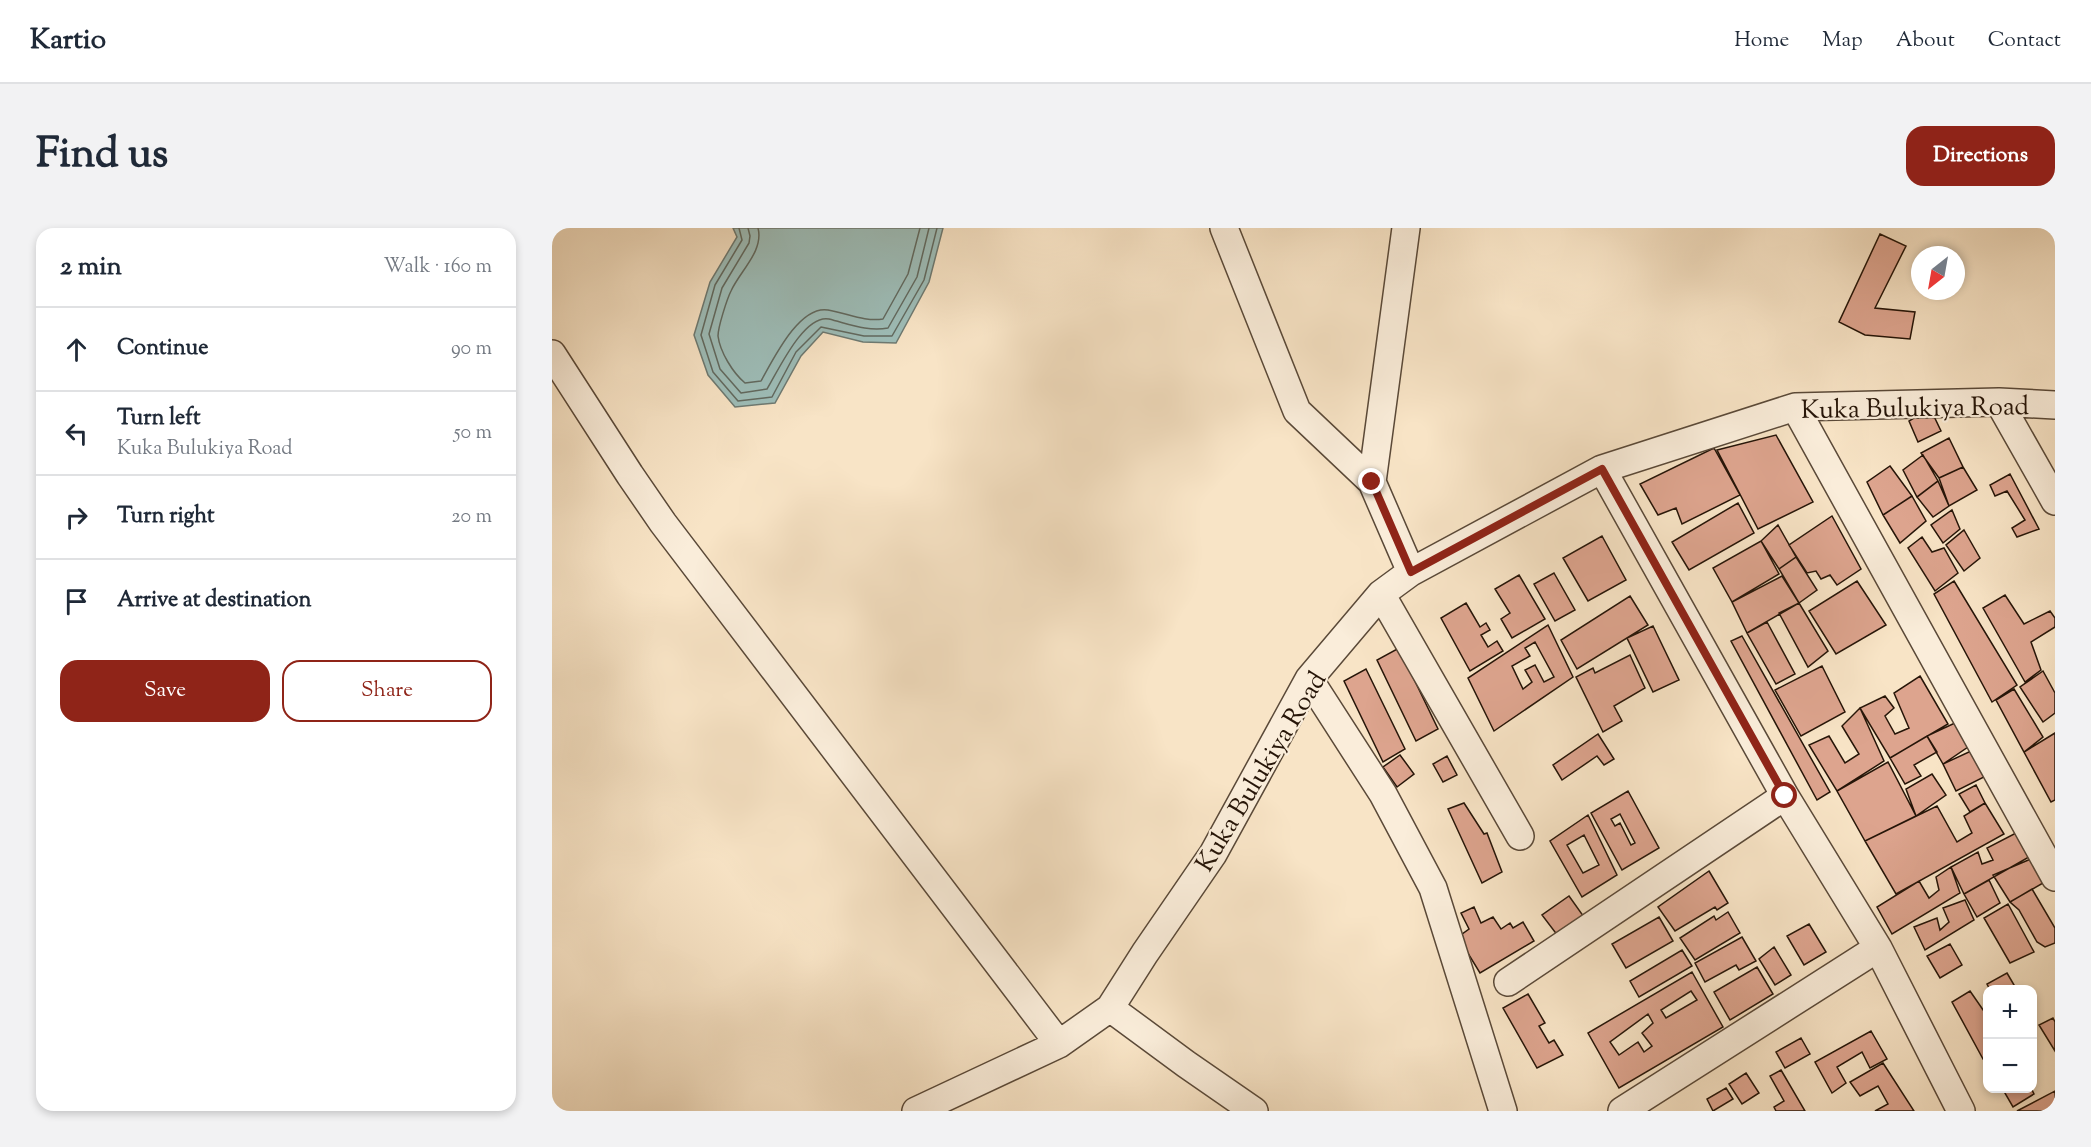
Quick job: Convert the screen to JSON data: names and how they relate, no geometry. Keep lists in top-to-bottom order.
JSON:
{
  "streets": {
    "street": ["Kuka Bulukiya Road"]
  },
  "north": "bottom left",
  "page": {
    "header": "Kartio",
    "nav": [
      "Home",
      "Map",
      "About",
      "Contact"
    ],
    "title": "Find us",
    "buttons": [
      "Directions",
      ["Save", "Share"]
    ],
    "heading": ["2 min", "Walk · 160 m"],
    "list": [
      ["Continue", "90 m"],
      ["Turn left", "Kuka Bulukiya Road", "50 m"],
      ["Turn right", "20 m"],
      "Arrive at destination"
    ],
    "map_buttons": ["+", "−"]
  }
}
